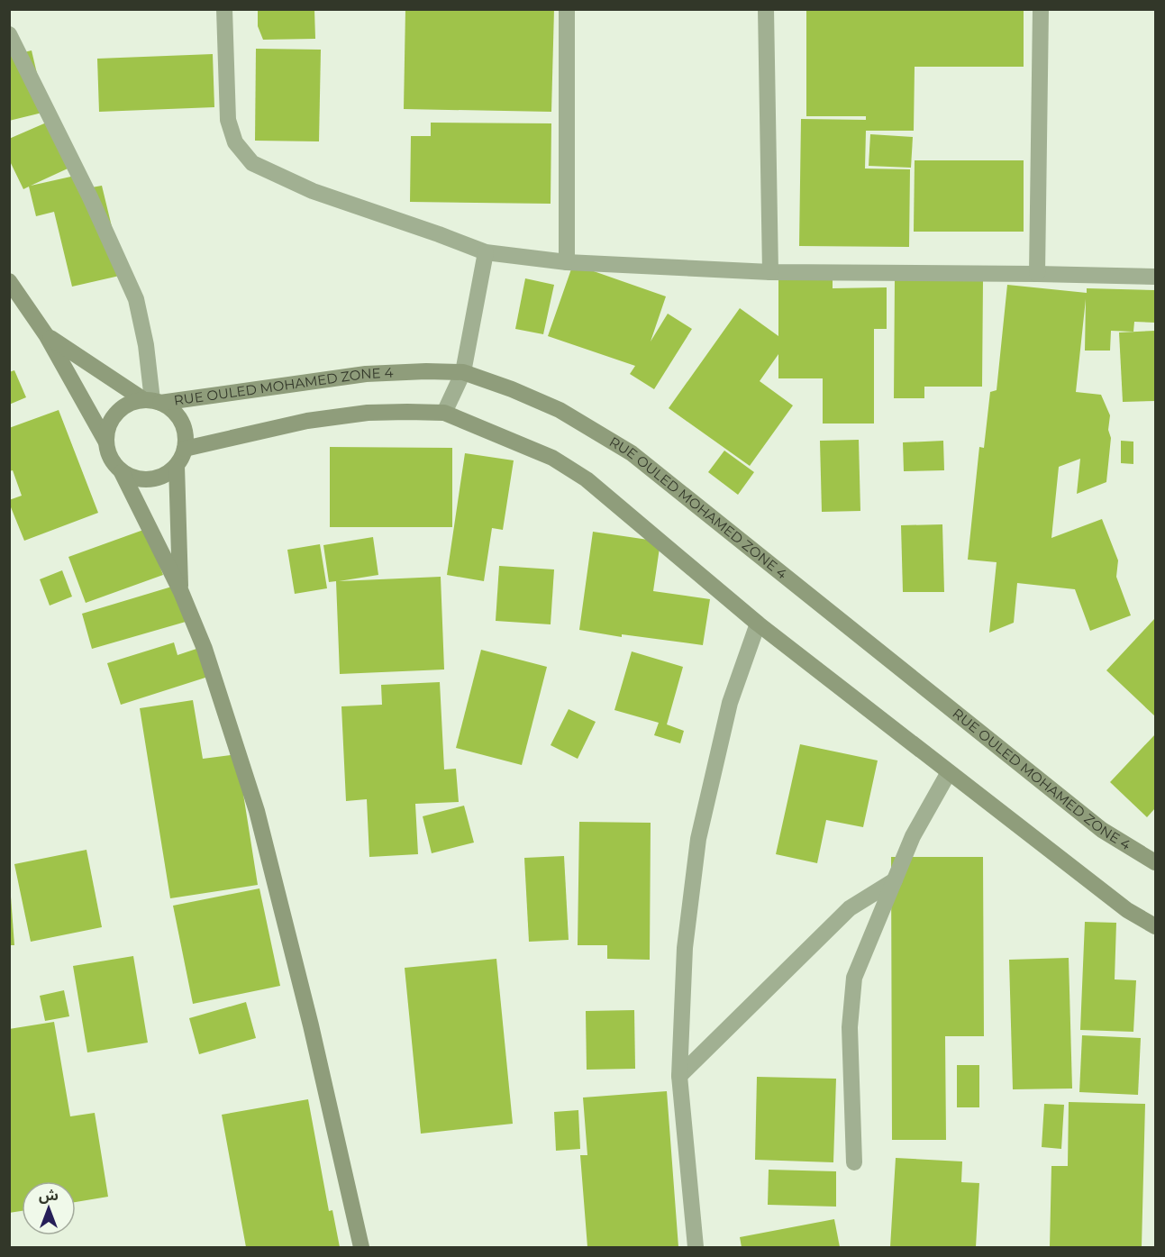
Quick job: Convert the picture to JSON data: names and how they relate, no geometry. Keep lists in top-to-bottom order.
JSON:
{
  "streets": {
    "street": ["RUE OULED MOHAMED ZONE 4"]
  },
  "north": "top"
}
